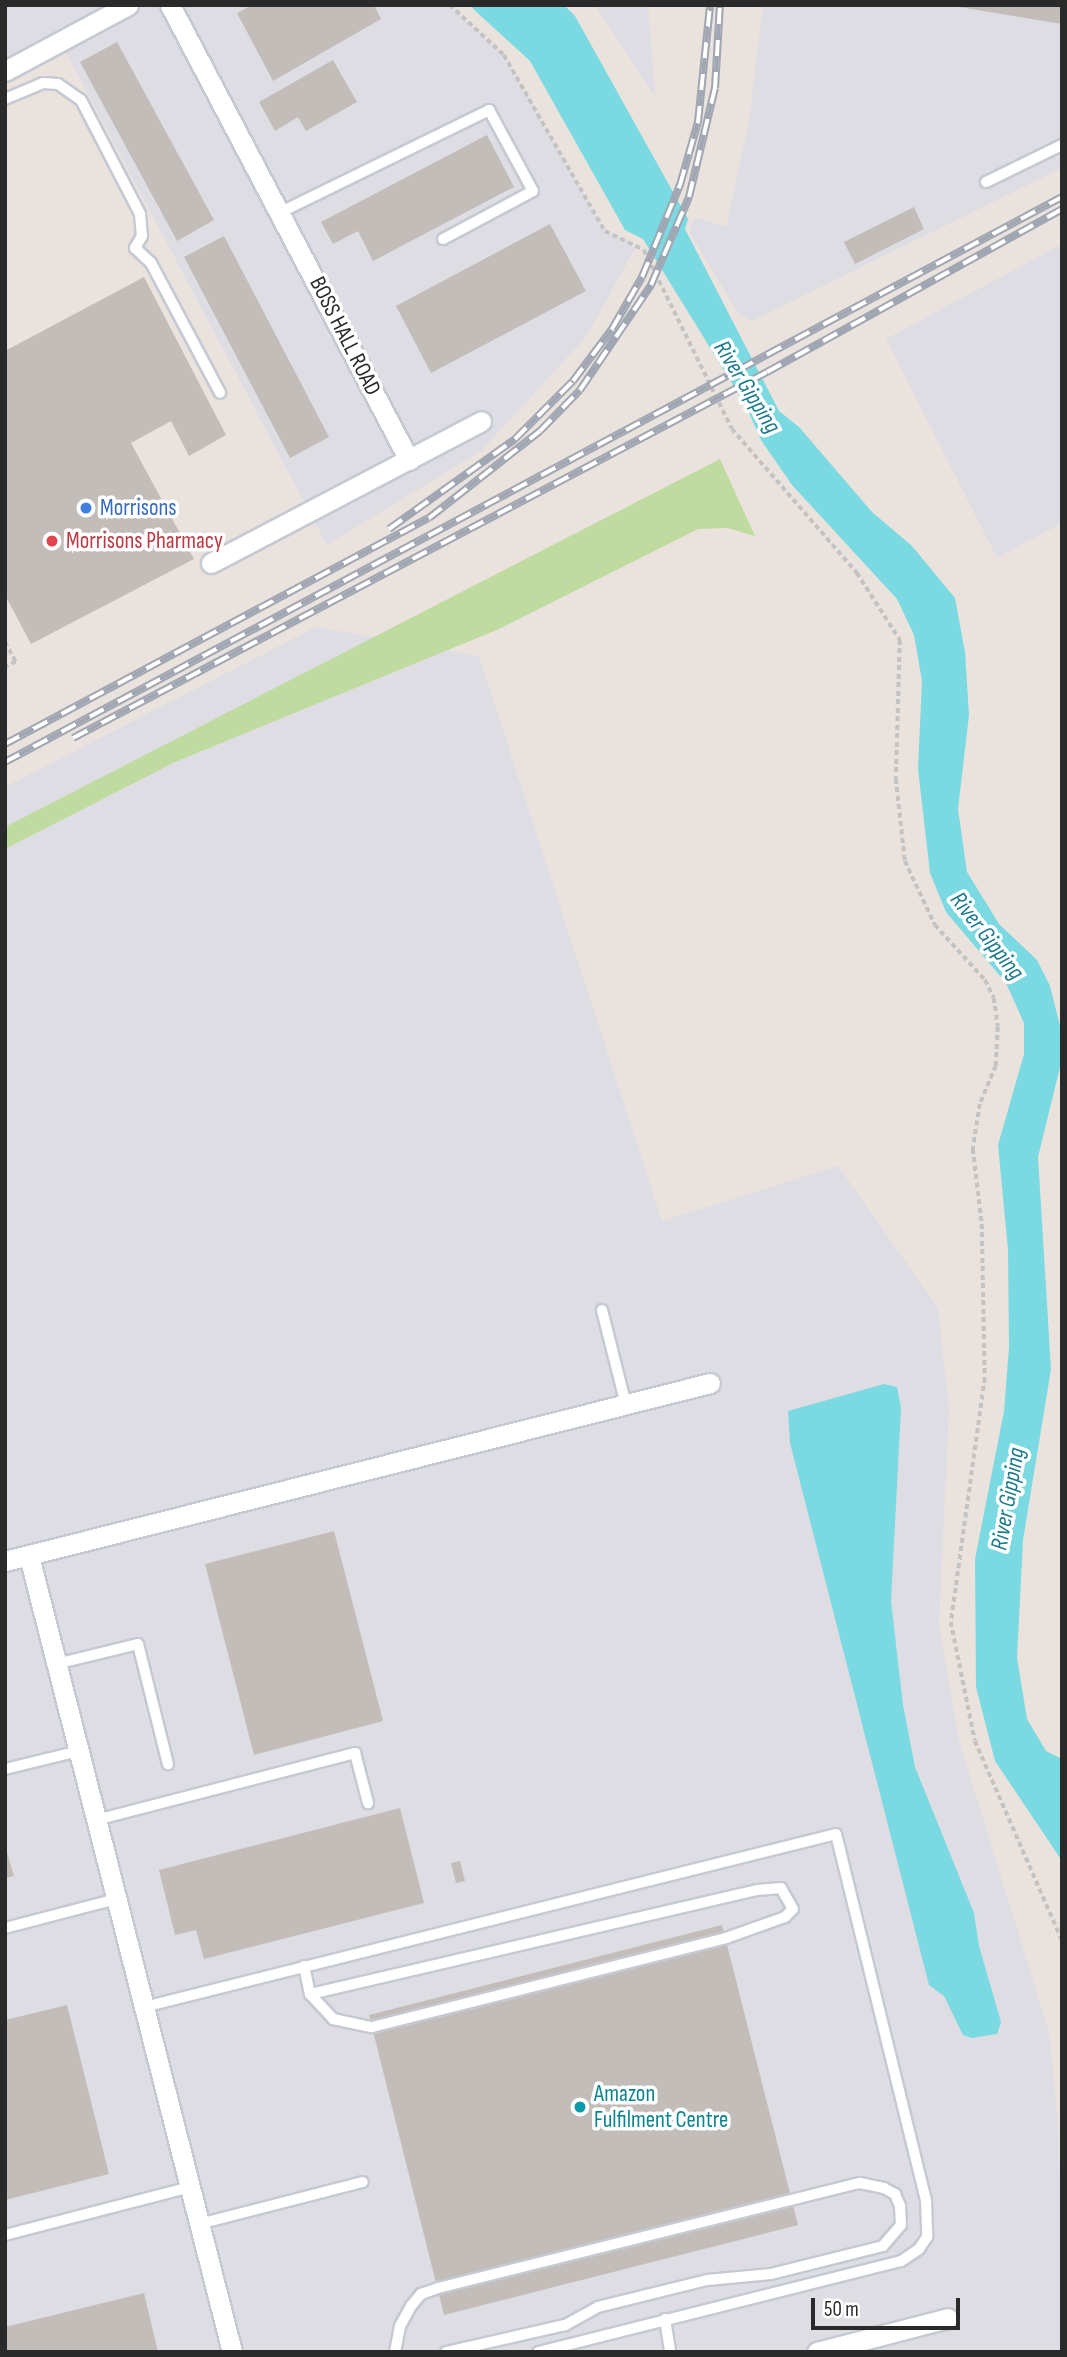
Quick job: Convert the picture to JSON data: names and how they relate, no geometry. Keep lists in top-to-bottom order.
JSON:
{
  "streets": {
    "street": ["BOSS HALL ROAD"]
  },
  "water": ["River Gipping"],
  "places": ["Morrisons", "Morrisons Pharmacy", "Amazon Fulfilment Centre"],
  "scale_bar": "50 m"
}
